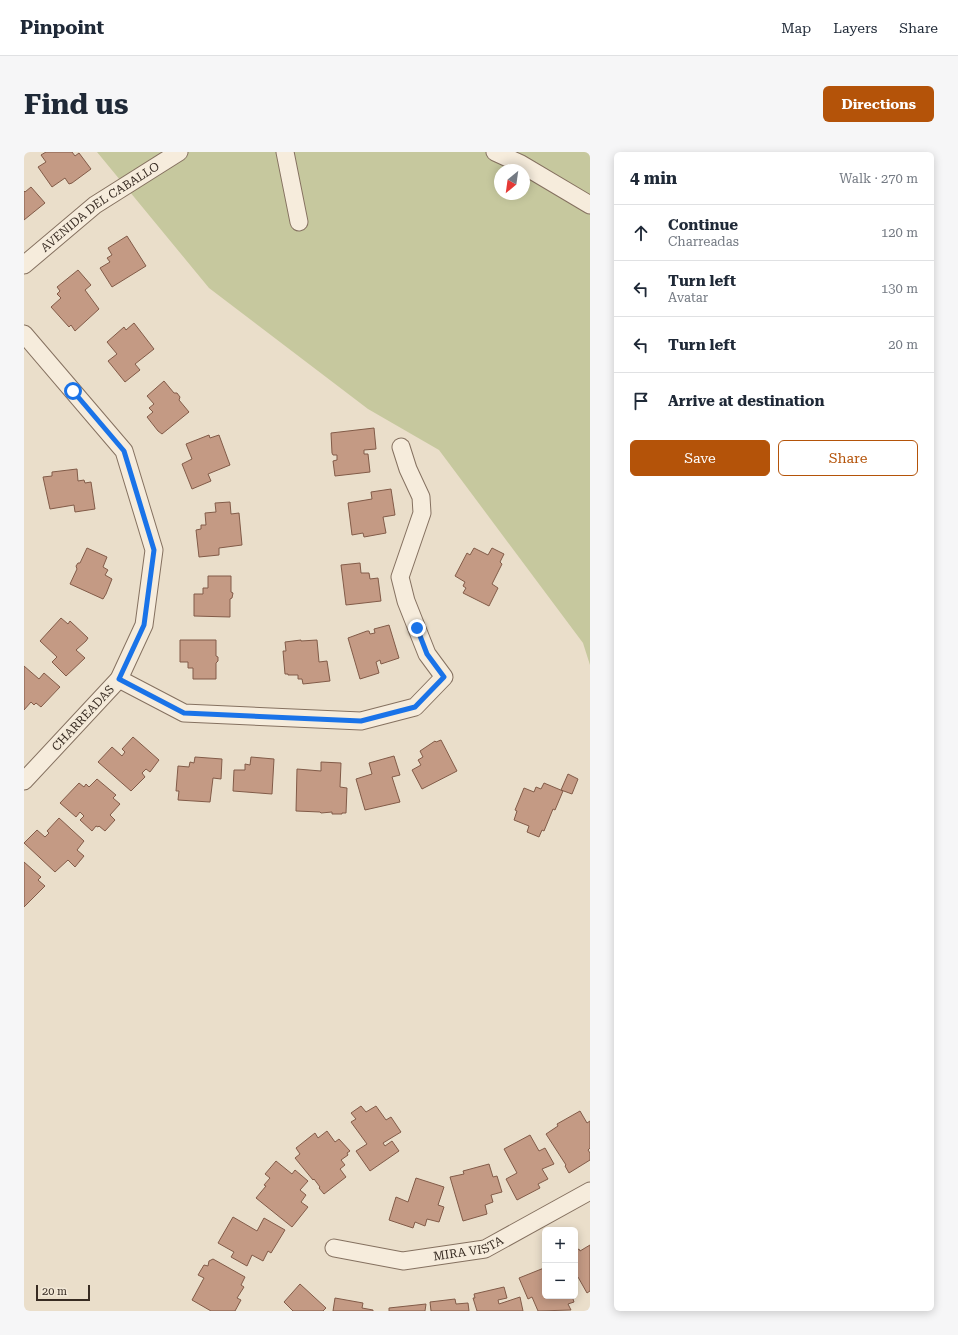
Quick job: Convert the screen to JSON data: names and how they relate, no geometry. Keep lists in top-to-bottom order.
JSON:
{
  "streets": {
    "street": ["AVENIDA DEL CABALLO", "CHARREADAS", "MIRA VISTA"]
  },
  "scale_bar": "20 m",
  "north": "bottom left",
  "page": {
    "header": "Pinpoint",
    "nav": ["Map", "Layers", "Share"],
    "buttons": [
      "Directions",
      ["Save", "Share"]
    ],
    "title": "Find us",
    "heading": ["4 min", "Walk · 270 m"],
    "list": [
      ["Continue", "Charreadas", "120 m"],
      ["Turn left", "Avatar", "130 m"],
      ["Turn left", "20 m"],
      "Arrive at destination"
    ],
    "map_buttons": ["+", "−"],
    "scale": "20 m"
  }
}
